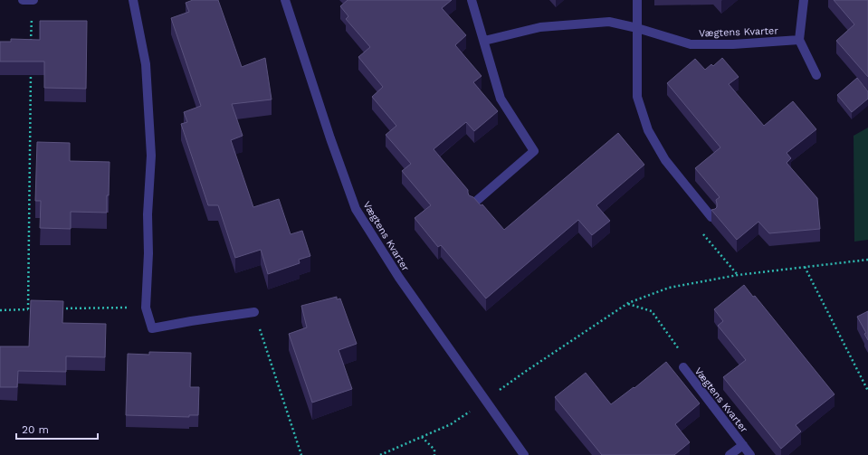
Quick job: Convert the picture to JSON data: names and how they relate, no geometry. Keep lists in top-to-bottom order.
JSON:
{
  "streets": {
    "street": ["Vægtens Kvarter"]
  },
  "scale_bar": "20 m"
}
